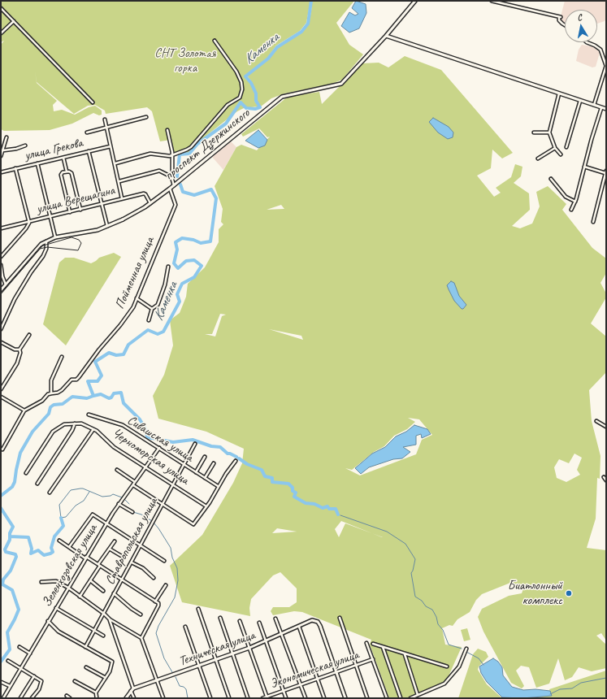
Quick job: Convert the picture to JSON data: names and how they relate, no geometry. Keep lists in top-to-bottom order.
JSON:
{
  "streets": {
    "street": [
      "проспект Дзержинского",
      "улица Грекова",
      "улица Верещагина",
      "Пойменная улица",
      "Сивашская улица",
      "Черноморская улица",
      "Ставропольская улица",
      "Зеленхозовская улица",
      "Техническая улица",
      "Экономическая улица"
    ]
  },
  "crossings": [
    ["проспект Дзержинского", "улица Верещагина"],
    ["проспект Дзержинского", "Пойменная улица"],
    ["Сивашская улица", "Ставропольская улица"],
    ["Сивашская улица", "Зеленхозовская улица"],
    ["Черноморская улица", "Ставропольская улица"],
    ["Черноморская улица", "Зеленхозовская улица"],
    ["Техническая улица", "Экономическая улица"]
  ],
  "water": ["Каменка"],
  "parks": ["СНТ Золотая горка"],
  "places": ["Биатлонный комплекс"],
  "north": "top"
}
